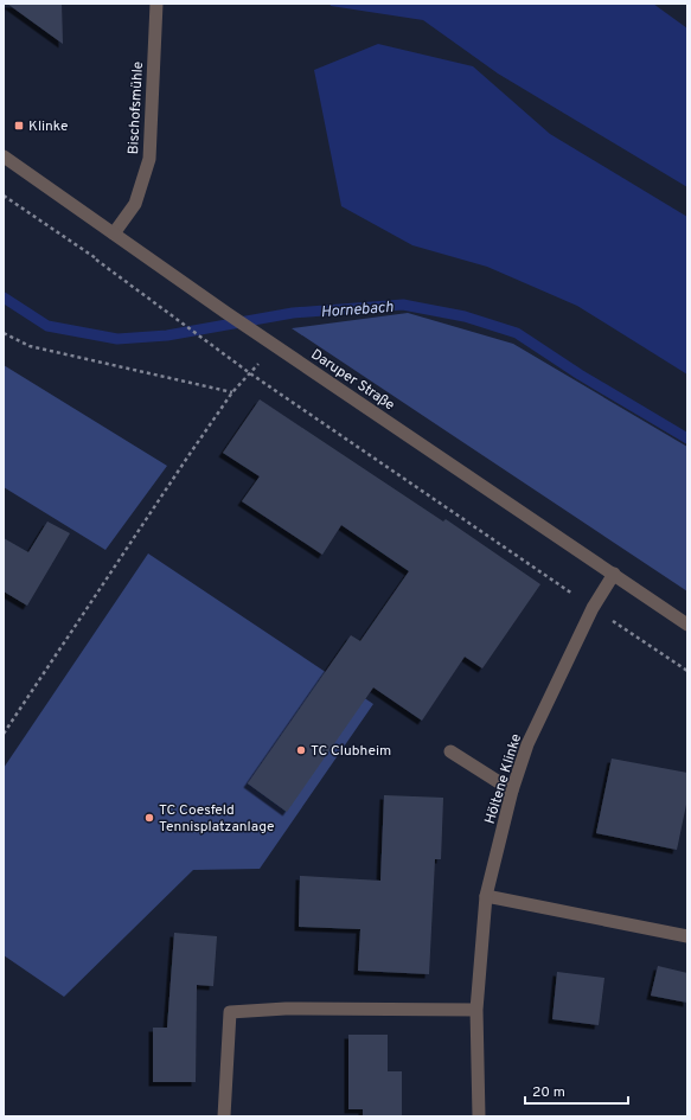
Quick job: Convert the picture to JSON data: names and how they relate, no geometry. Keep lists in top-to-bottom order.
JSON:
{
  "streets": {
    "street": ["Bischofsmühle", "Daruper Straße", "Höltene Klinke"]
  },
  "crossings": [
    ["Bischofsmühle", "Daruper Straße"],
    ["Daruper Straße", "Höltene Klinke"]
  ],
  "water": ["Hornebach"],
  "places": {
    "transit": ["Klinke"],
    "other": ["TC Clubheim", "TC Coesfeld Tennisplatzanlage"]
  },
  "scale_bar": "20 m"
}
